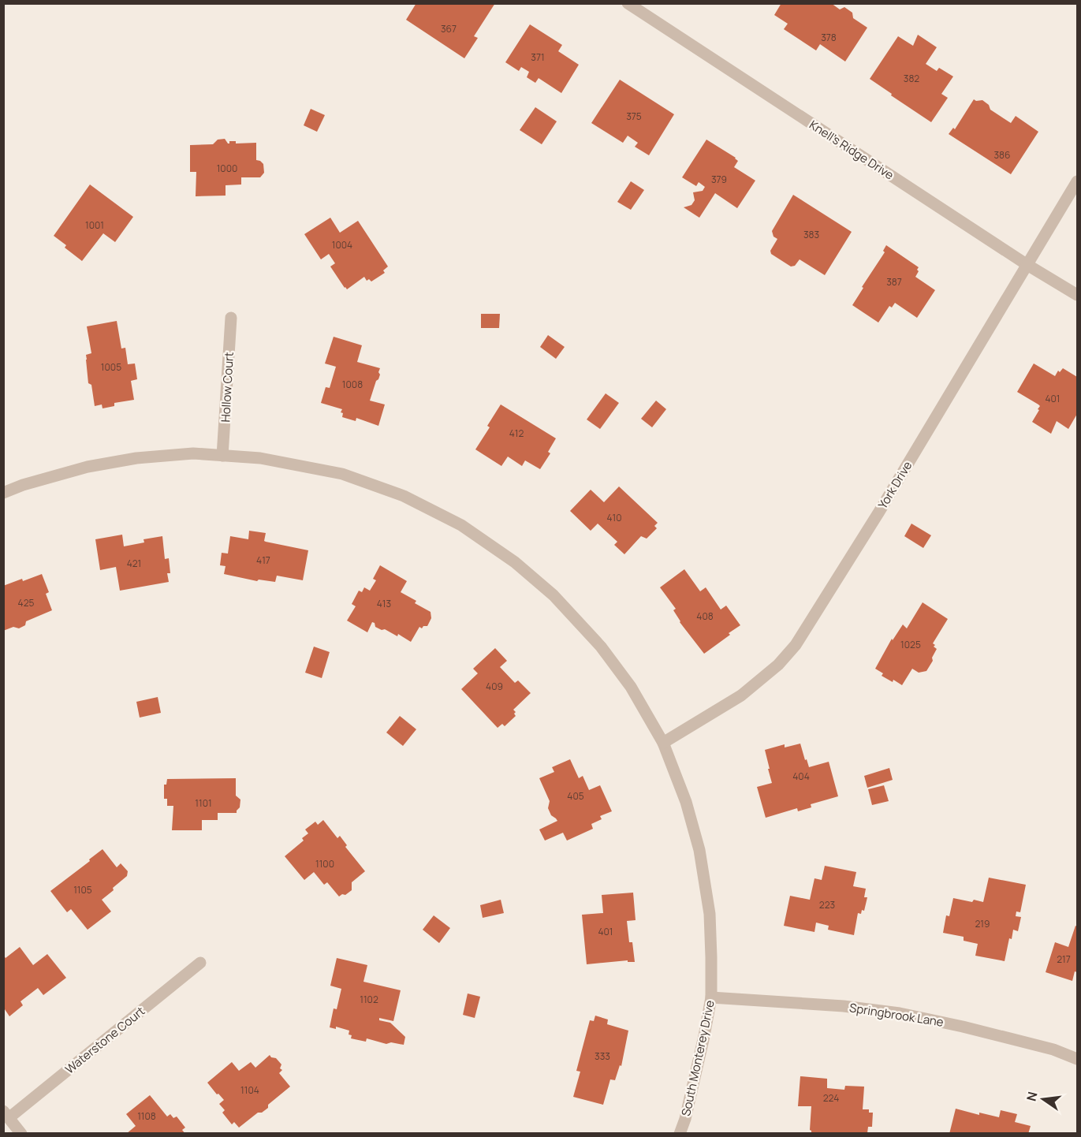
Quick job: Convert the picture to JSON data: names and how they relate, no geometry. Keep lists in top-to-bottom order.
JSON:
{
  "streets": {
    "street": [
      "Knell's Ridge Drive",
      "Hollow Court",
      "York Drive",
      "Springbrook Lane",
      "Waterstone Court",
      "South Monterey Drive"
    ]
  },
  "crossings": [
    ["Knell's Ridge Drive", "York Drive"],
    ["Hollow Court", "South Monterey Drive"],
    ["York Drive", "South Monterey Drive"],
    ["Springbrook Lane", "South Monterey Drive"]
  ],
  "house_numbers": [
    "367",
    "378",
    "371",
    "382",
    "375",
    "386",
    "1000",
    "379",
    "1001",
    "383",
    "1004",
    "387",
    "1005",
    "1008",
    "401",
    "412",
    "410",
    "417",
    "421",
    "425",
    "413",
    "408",
    "1025",
    "409",
    "404",
    "405",
    "1101",
    "1100",
    "1105",
    "223",
    "219",
    "401",
    "217",
    "1102",
    "333",
    "1104",
    "224",
    "1108"
  ],
  "north": "left"
}
